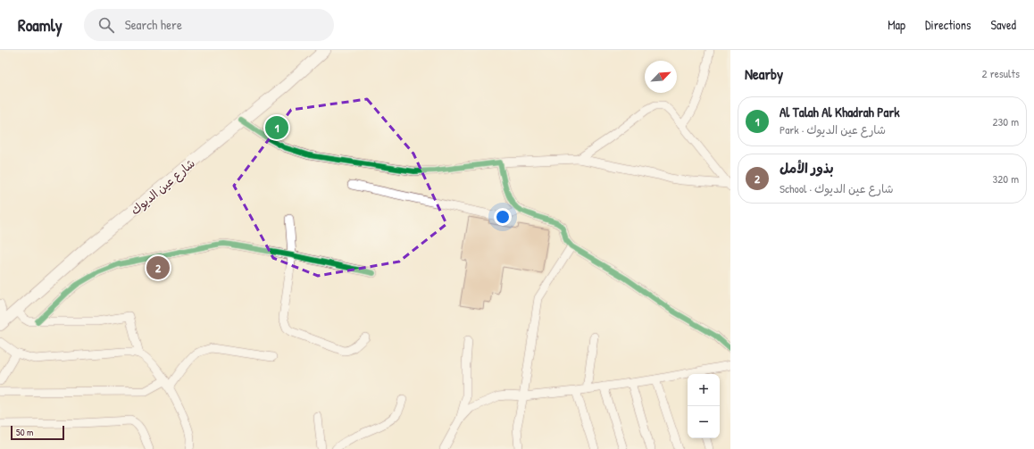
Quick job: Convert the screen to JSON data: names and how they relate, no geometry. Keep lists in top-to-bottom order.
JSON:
{
  "streets": {
    "main road": ["شارع عين الديوك"]
  },
  "scale_bar": "50 m",
  "north": "top right",
  "page": {
    "header": "Roamly",
    "search": "Search here",
    "nav": ["Map", "Directions", "Saved"],
    "heading": ["Nearby", "2 results"],
    "list": [
      {
        "mark": "1",
        "name": "Al Talah Al Khadrah Park",
        "note": "Park · شارع عين الديوك",
        "value": "230 m"
      },
      {
        "mark": "2",
        "name": "بذور الأمل",
        "note": "School · شارع عين الديوك",
        "value": "320 m"
      }
    ],
    "pins": ["1", "2"],
    "map_buttons": ["+", "−"],
    "scale": "50 m"
  }
}
